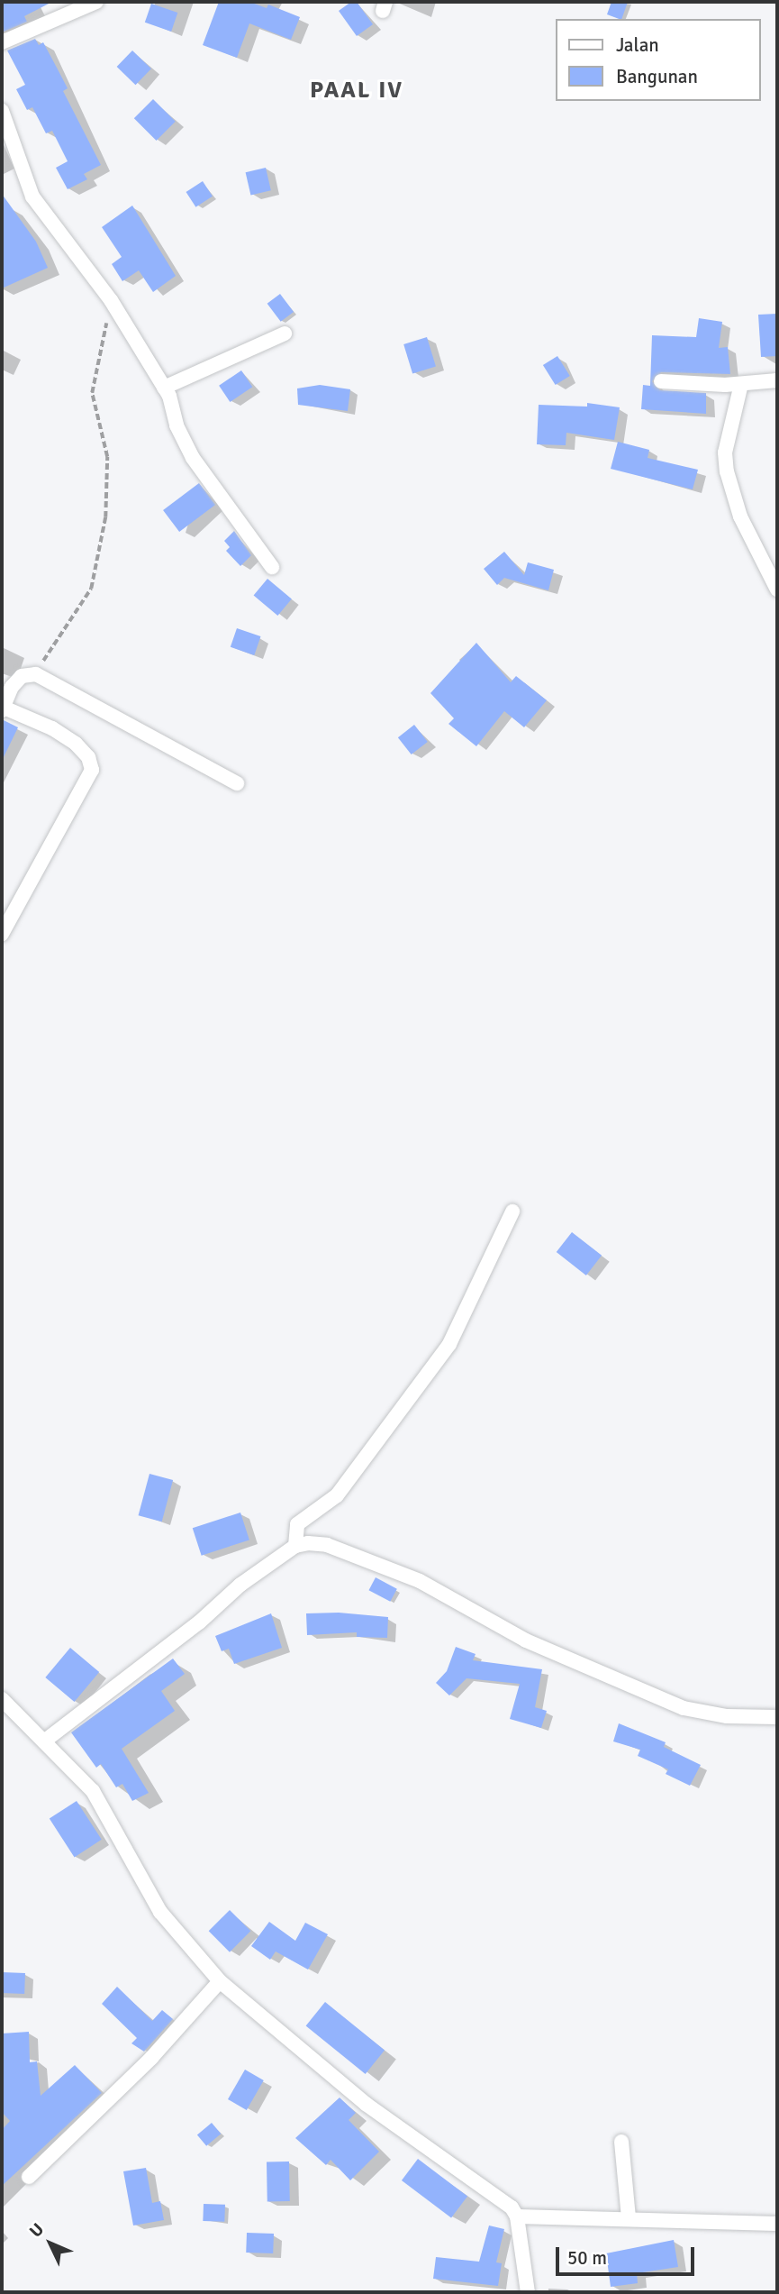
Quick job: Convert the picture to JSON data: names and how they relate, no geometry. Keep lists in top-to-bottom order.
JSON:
{
  "districts": ["PAAL IV"],
  "legend": ["Jalan", "Bangunan"],
  "scale_bar": "50 m",
  "north": "top left"
}
